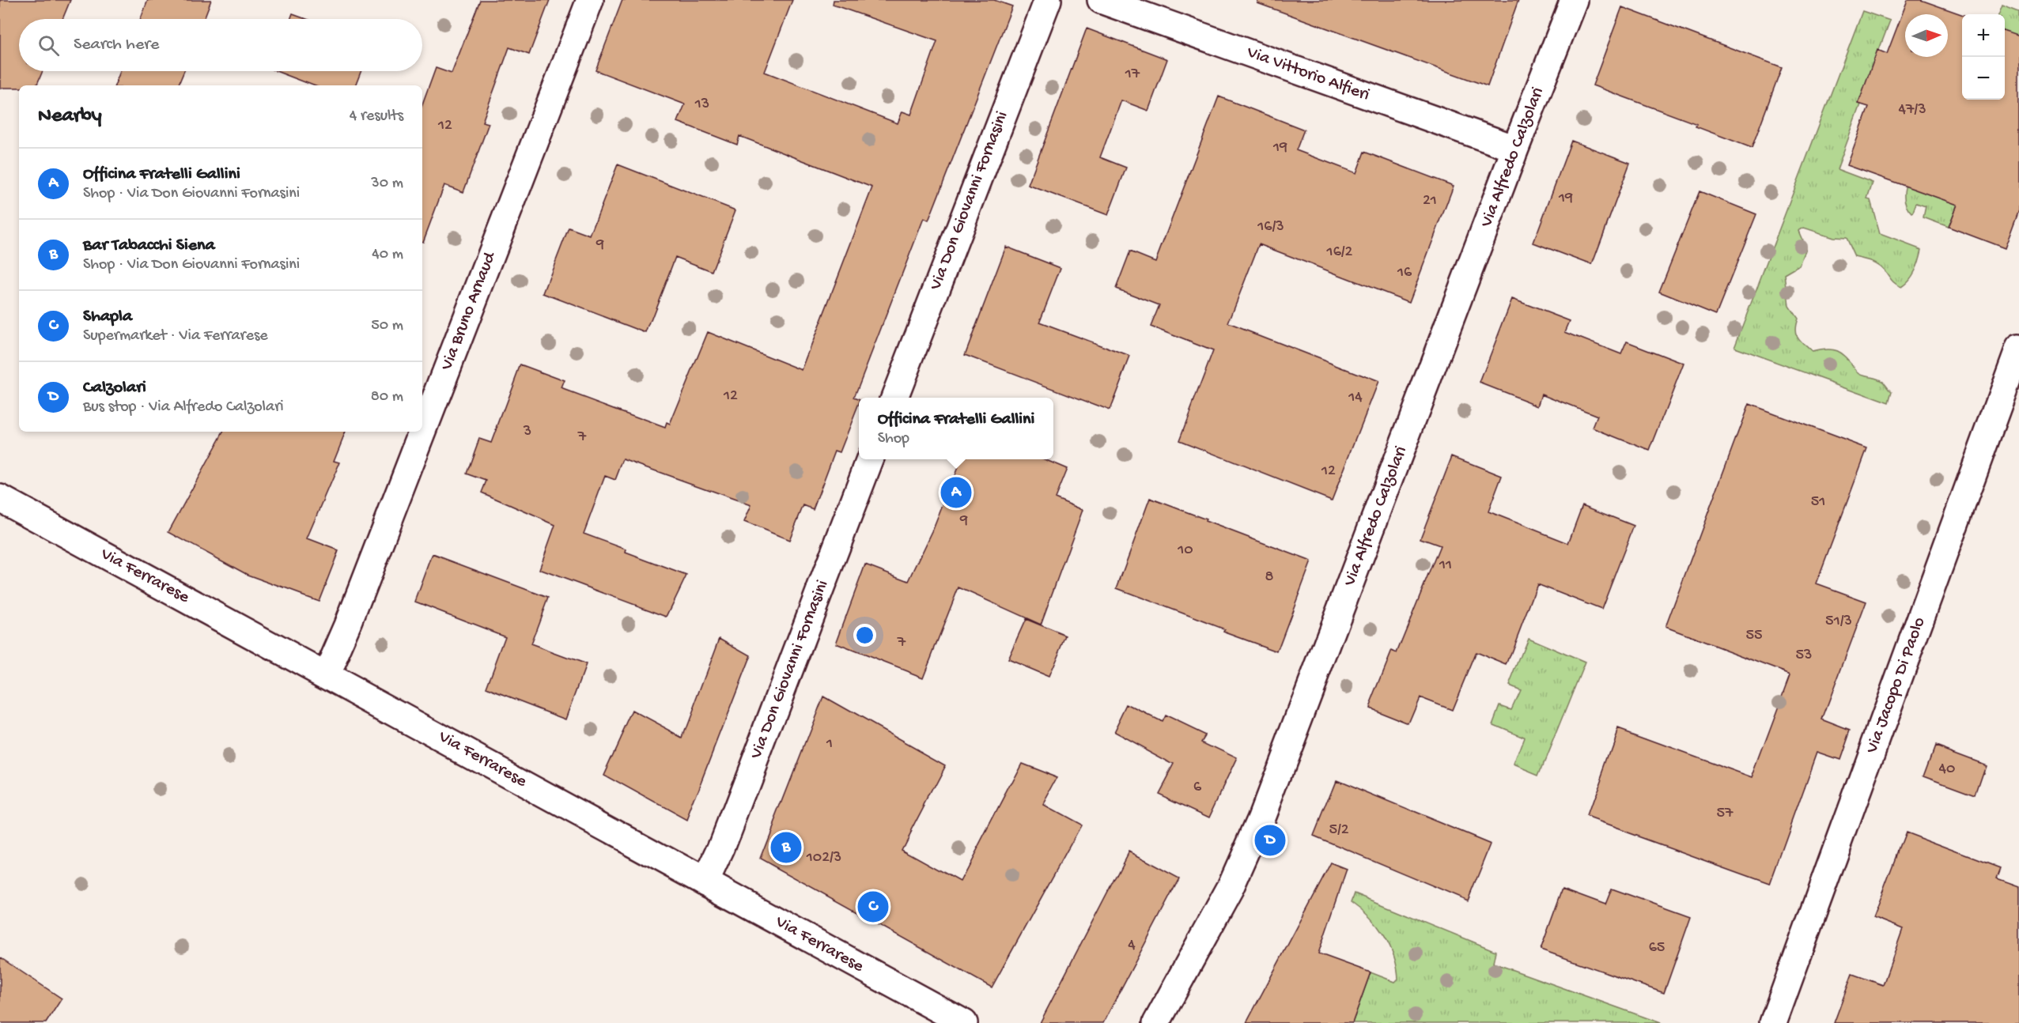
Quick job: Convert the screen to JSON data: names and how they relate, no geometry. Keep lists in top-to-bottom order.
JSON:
{
  "streets": {
    "street": [
      "Via Vittorio Alfieri",
      "Via Alfredo Calzolari",
      "Via Don Giovanni Fornasini",
      "Via Bruno Arnaud",
      "Via Ferrarese",
      "Via Jacopo Di Paolo"
    ]
  },
  "crossings": [
    ["Via Vittorio Alfieri", "Via Alfredo Calzolari"],
    ["Via Don Giovanni Fornasini", "Via Ferrarese"],
    ["Via Bruno Arnaud", "Via Ferrarese"]
  ],
  "house_numbers": [
    "17",
    "13",
    "47/3",
    "12",
    "19",
    "19",
    "21",
    "16/3",
    "9",
    "16/2",
    "16",
    "12",
    "14",
    "3",
    "7",
    "12",
    "51",
    "9",
    "10",
    "11",
    "8",
    "51/3",
    "55",
    "7",
    "53",
    "1",
    "40",
    "6",
    "57",
    "5/2",
    "102/3",
    "4",
    "65"
  ],
  "north": "right",
  "page": {
    "map_buttons": ["+", "−"],
    "search": "Search here",
    "heading": ["Nearby", "4 results"],
    "list": [
      {
        "mark": "A",
        "name": "Officina Fratelli Gallini",
        "note": "Shop · Via Don Giovanni Fornasini",
        "value": "30 m"
      },
      {
        "mark": "B",
        "name": "Bar Tabacchi Siena",
        "note": "Shop · Via Don Giovanni Fornasini",
        "value": "40 m"
      },
      {
        "mark": "C",
        "name": "Shapla",
        "note": "Supermarket · Via Ferrarese",
        "value": "50 m"
      },
      {
        "mark": "D",
        "name": "Calzolari",
        "note": "Bus stop · Via Alfredo Calzolari",
        "value": "80 m"
      }
    ],
    "popup": ["Officina Fratelli Gallini", "Shop"],
    "pins": [
      "A",
      "D",
      "B",
      "C"
    ]
  }
}
